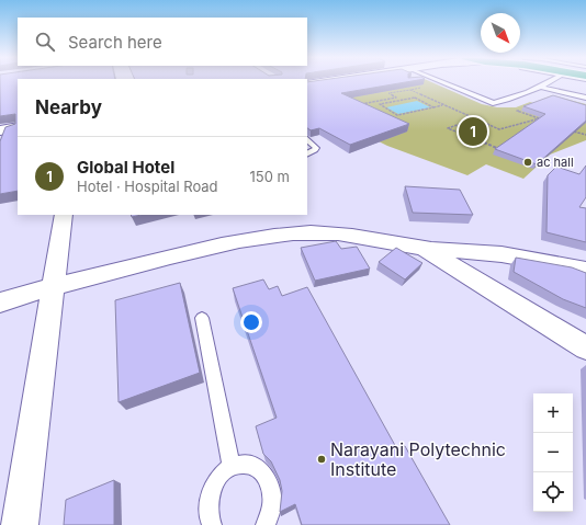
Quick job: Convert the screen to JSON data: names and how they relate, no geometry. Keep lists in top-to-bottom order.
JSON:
{
  "places": ["ac hall", "Narayani Polytechnic Institute"],
  "north": "bottom right",
  "page": {
    "search": "Search here",
    "heading": "Nearby",
    "pins": "1",
    "list": [
      {
        "mark": "1",
        "name": "Global Hotel",
        "note": "Hotel · Hospital Road",
        "value": "150 m"
      }
    ],
    "map_buttons": ["+", "−"]
  }
}
